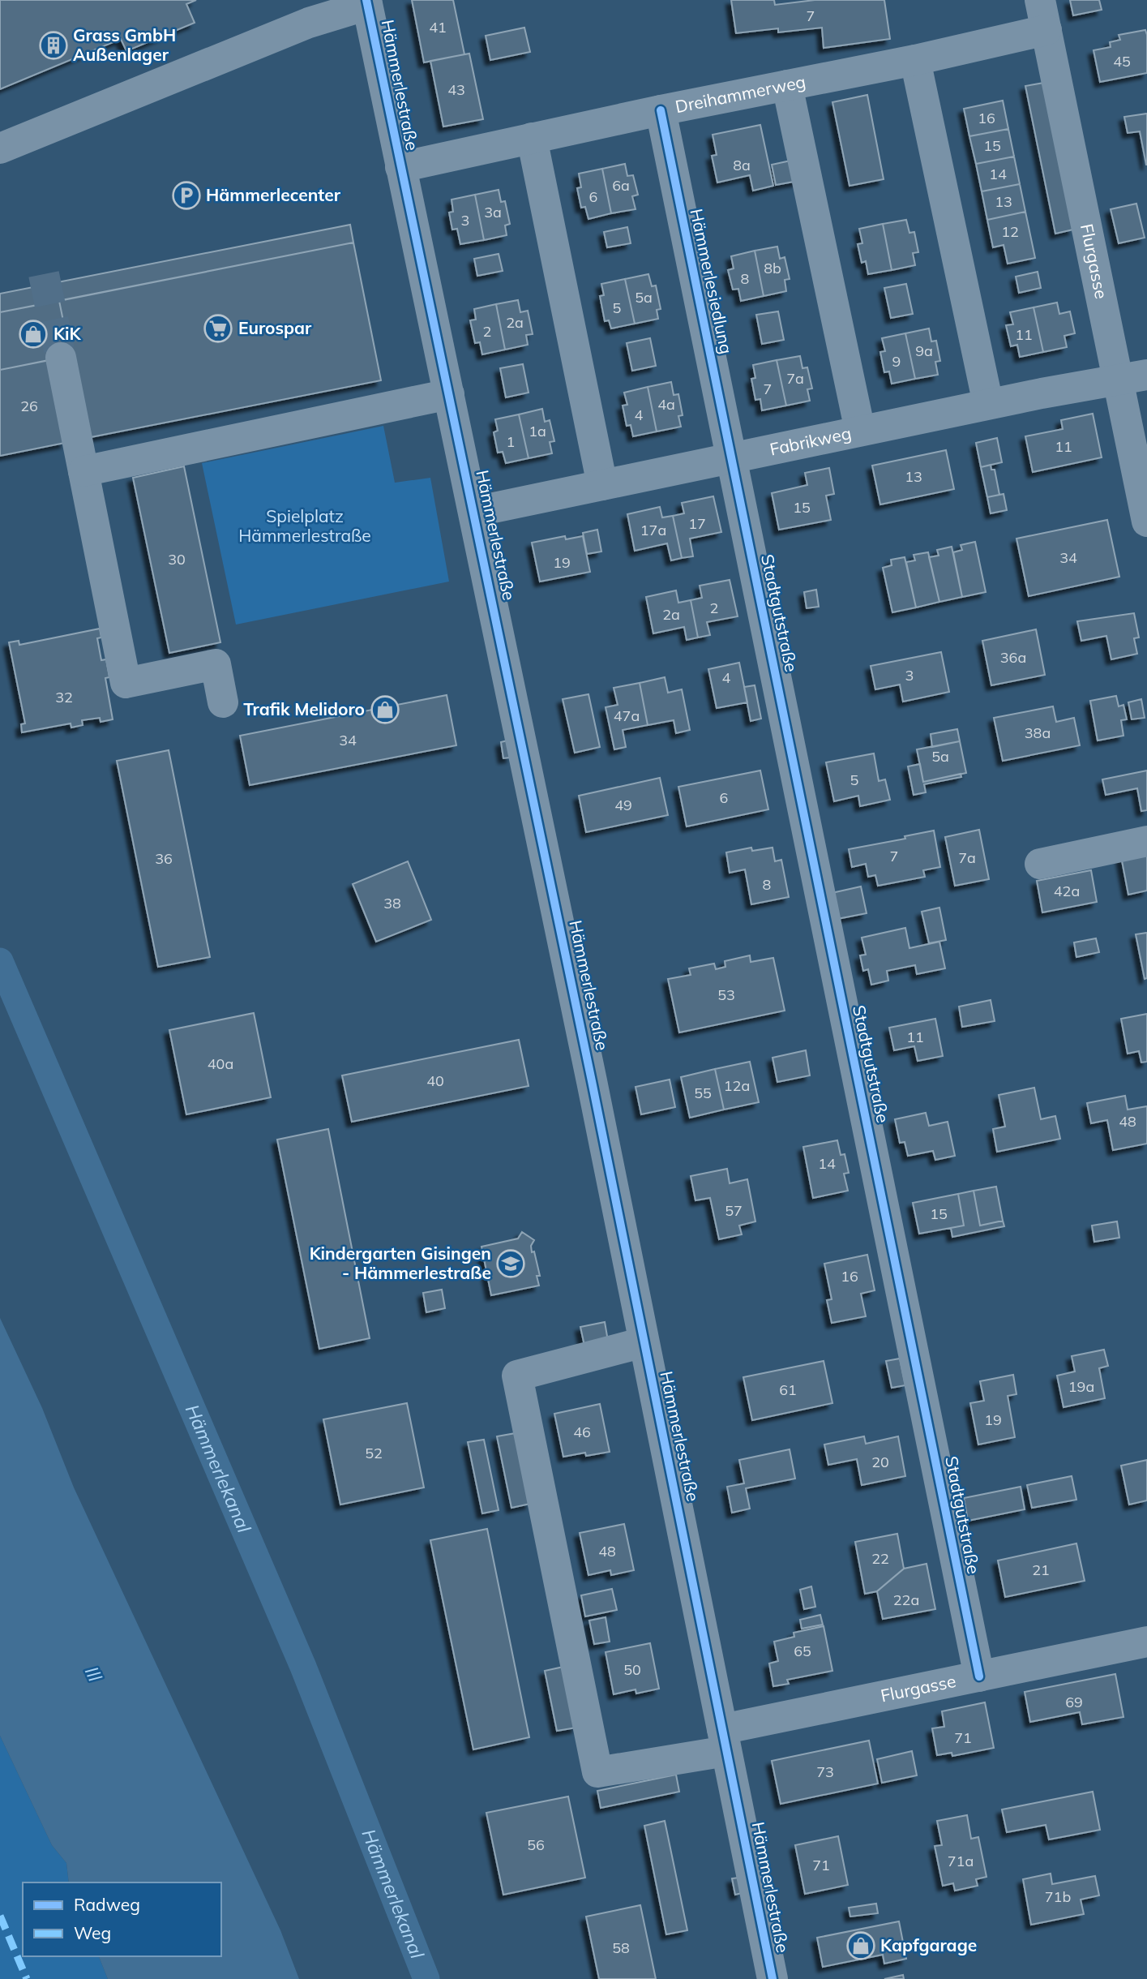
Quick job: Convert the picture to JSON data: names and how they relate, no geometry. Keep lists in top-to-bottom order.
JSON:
{
  "streets": {
    "street": [
      "Hämmerlestraße",
      "Dreihammerweg",
      "Flurgasse",
      "Hämmerlesiedlung",
      "Fabrikweg",
      "Stadtgutstraße"
    ]
  },
  "crossings": [
    ["Hämmerlestraße", "Dreihammerweg"],
    ["Hämmerlestraße", "Flurgasse"],
    ["Hämmerlestraße", "Fabrikweg"],
    ["Dreihammerweg", "Flurgasse"],
    ["Dreihammerweg", "Hämmerlesiedlung"],
    ["Flurgasse", "Fabrikweg"],
    ["Flurgasse", "Stadtgutstraße"],
    ["Hämmerlesiedlung", "Fabrikweg"],
    ["Hämmerlesiedlung", "Stadtgutstraße"],
    ["Fabrikweg", "Stadtgutstraße"]
  ],
  "water": ["Hämmerlekanal", "Ill"],
  "parks": ["Spielplatz Hämmerlestraße"],
  "places": {
    "building": ["Grass GmbH Außenlager"],
    "parking": ["Hämmerlecenter"],
    "supermarket": ["Eurospar"],
    "shop": ["KiK", "Trafik Melidoro", "Kapfgarage"],
    "school or university": ["Kindergarten Gisingen - Hämmerlestraße"]
  },
  "house_numbers": [
    "7",
    "41",
    "45",
    "43",
    "16",
    "15",
    "8a",
    "14",
    "6a",
    "6",
    "13",
    "3a",
    "3",
    "12",
    "8b",
    "8",
    "5a",
    "5",
    "2a",
    "2",
    "11",
    "9a",
    "9",
    "7a",
    "7",
    "4a",
    "26",
    "4",
    "1a",
    "1",
    "11",
    "13",
    "15",
    "17",
    "17a",
    "34",
    "30",
    "19",
    "2",
    "2a",
    "36a",
    "3",
    "4",
    "32",
    "47a",
    "38a",
    "34",
    "5a",
    "5",
    "6",
    "49",
    "7",
    "7a",
    "36",
    "8",
    "42a",
    "38",
    "53",
    "11",
    "40a",
    "40",
    "12a",
    "55",
    "48",
    "14",
    "57",
    "15",
    "16",
    "19a",
    "61",
    "19",
    "46",
    "52",
    "20",
    "48",
    "22",
    "21",
    "22a",
    "65",
    "50",
    "69",
    "71",
    "73",
    "56",
    "71a",
    "71",
    "71b",
    "58"
  ],
  "legend": ["Radweg", "Weg"]
}
